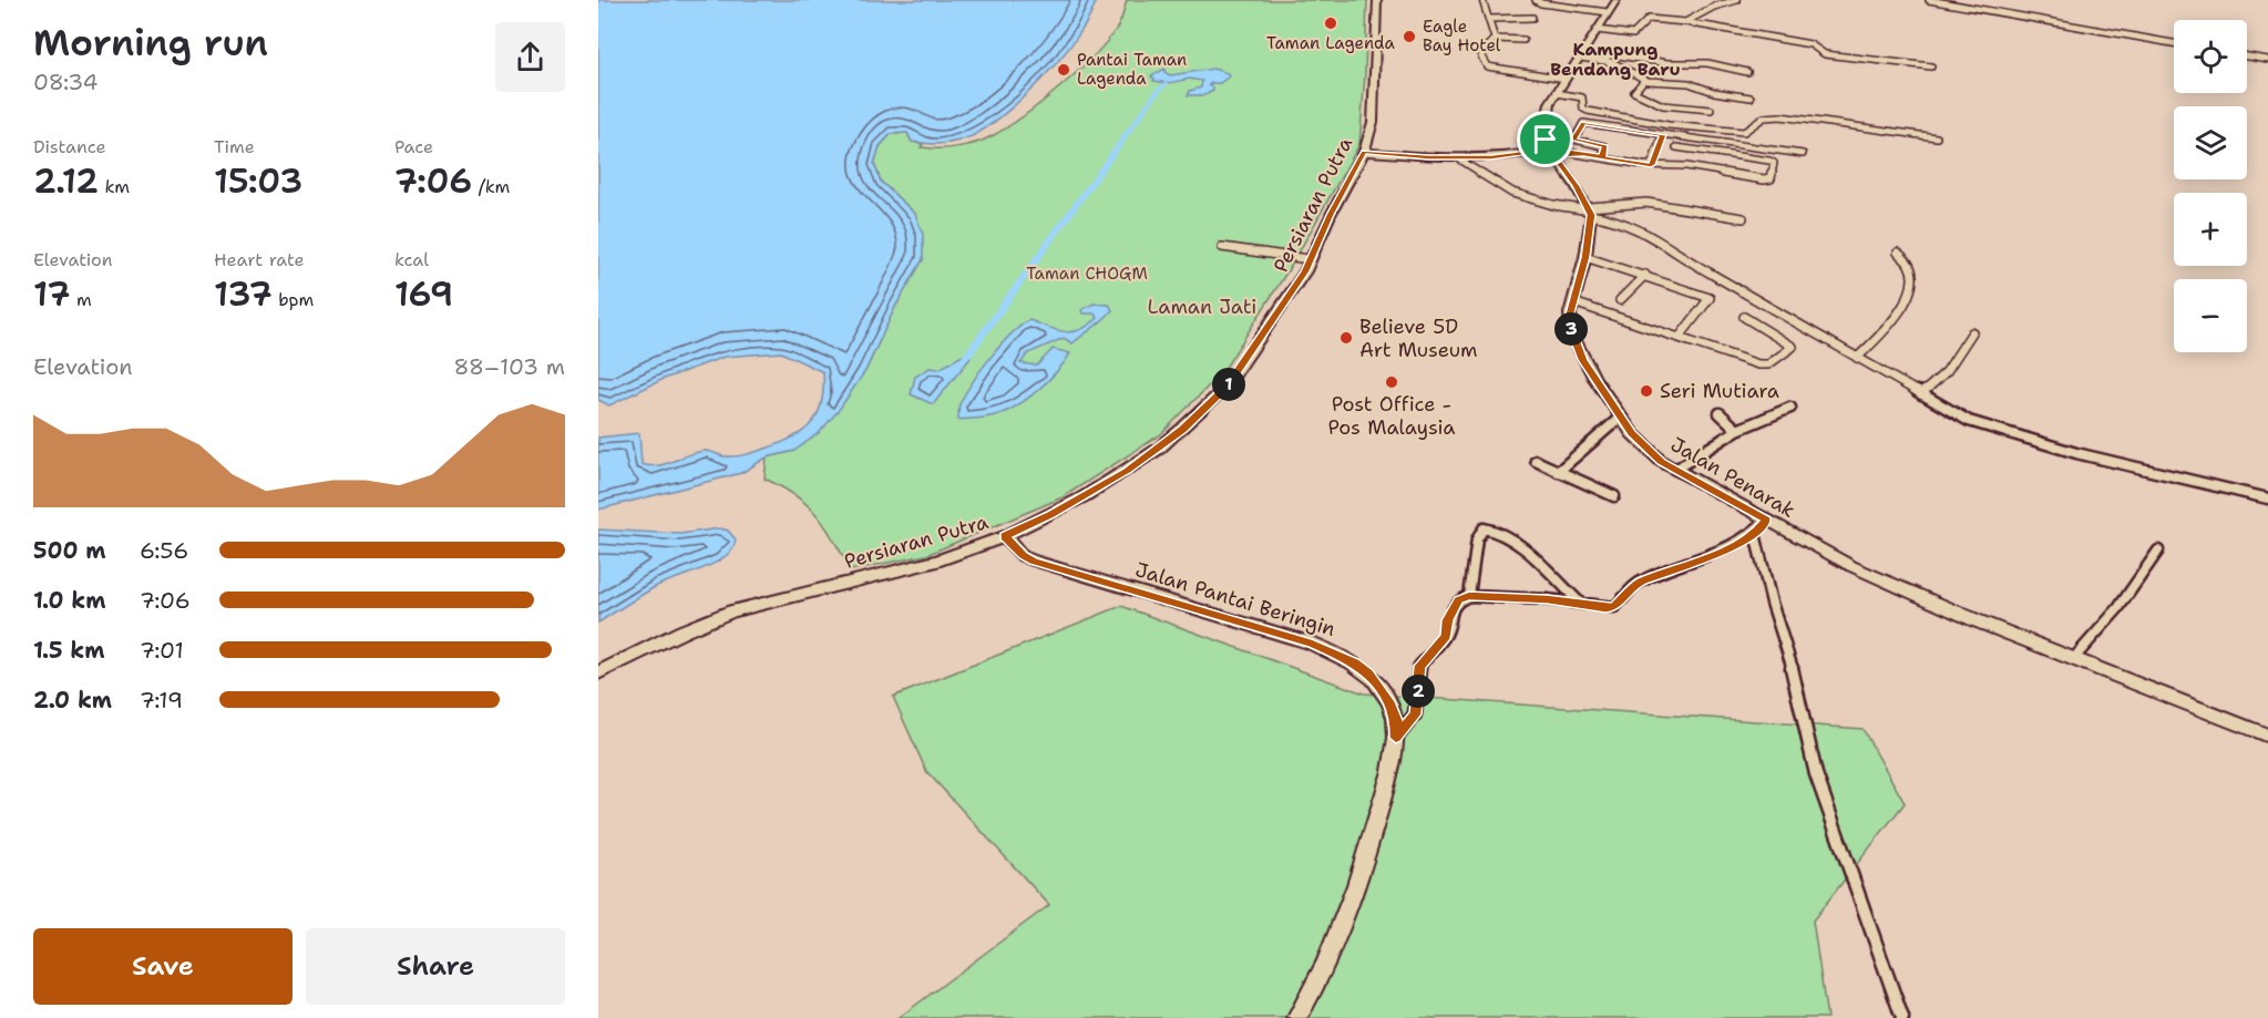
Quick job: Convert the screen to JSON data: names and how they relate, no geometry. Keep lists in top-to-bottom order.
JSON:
{
  "streets": {
    "main road": ["Persiaran Putra", "Jalan Penarak", "Jalan Pantai Beringin"]
  },
  "crossings": [
    ["Persiaran Putra", "Jalan Pantai Beringin"]
  ],
  "districts": ["Kampung Bendang Baru"],
  "parks": ["Taman CHOGM", "Laman Jati"],
  "places": [
    "Taman Lagenda",
    "Eagle Bay Hotel",
    "Pantai Taman Lagenda",
    "Believe 5D Art Museum",
    "Post Office - Pos Malaysia",
    "Seri Mutiara"
  ],
  "page": {
    "heading": ["Morning run", "08:34"],
    "map_buttons": ["+", "−"],
    "stats": [
      ["Distance", "2.12 km"],
      ["Time", "15:03"],
      ["Pace", "7:06 /km"],
      ["Elevation", "17 m"],
      ["Heart rate", "137 bpm"],
      ["kcal", "169"]
    ],
    "pins": ["3", "1", "2"],
    "chart": ["Elevation", "88–103 m"],
    "list": [
      {
        "name": "500 m",
        "note": "6:56"
      },
      {
        "name": "1.0 km",
        "note": "7:06"
      },
      {
        "name": "1.5 km",
        "note": "7:01"
      },
      {
        "name": "2.0 km",
        "note": "7:19"
      }
    ],
    "buttons": ["Save", "Share"]
  }
}
